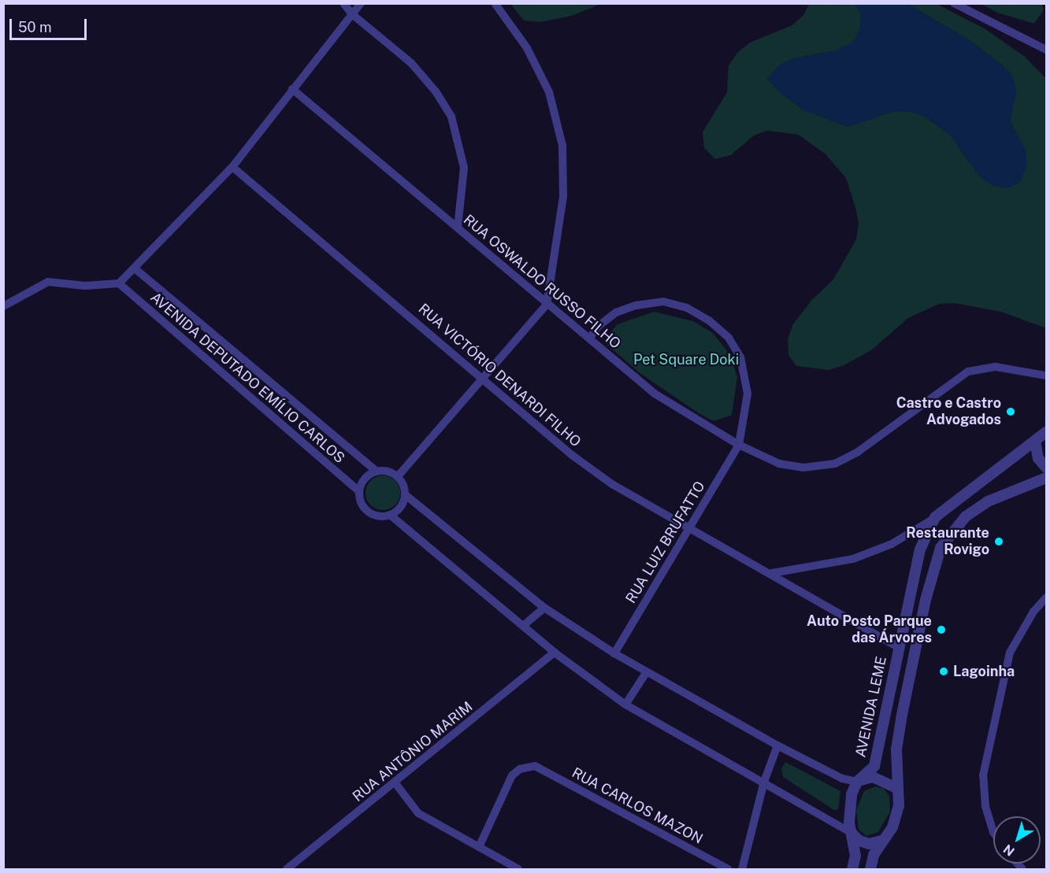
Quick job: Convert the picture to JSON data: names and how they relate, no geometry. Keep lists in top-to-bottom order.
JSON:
{
  "streets": {
    "street": [
      "RUA OSWALDO RUSSO FILHO",
      "RUA VICTÓRIO DENARDI FILHO",
      "AVENIDA DEPUTADO EMÍLIO CARLOS",
      "RUA LUIZ BRUFATTO",
      "AVENIDA LEME",
      "RUA ANTÔNIO MARIM",
      "RUA CARLOS MAZON"
    ]
  },
  "crossings": [
    ["RUA OSWALDO RUSSO FILHO", "RUA LUIZ BRUFATTO"],
    ["RUA VICTÓRIO DENARDI FILHO", "RUA LUIZ BRUFATTO"],
    ["RUA VICTÓRIO DENARDI FILHO", "AVENIDA LEME"]
  ],
  "parks": ["Pet Square Doki"],
  "places": [
    "Castro e Castro Advogados",
    "Restaurante Rovigo",
    "Auto Posto Parque das Árvores",
    "Lagoinha"
  ],
  "scale_bar": "50 m",
  "north": "bottom left"
}
